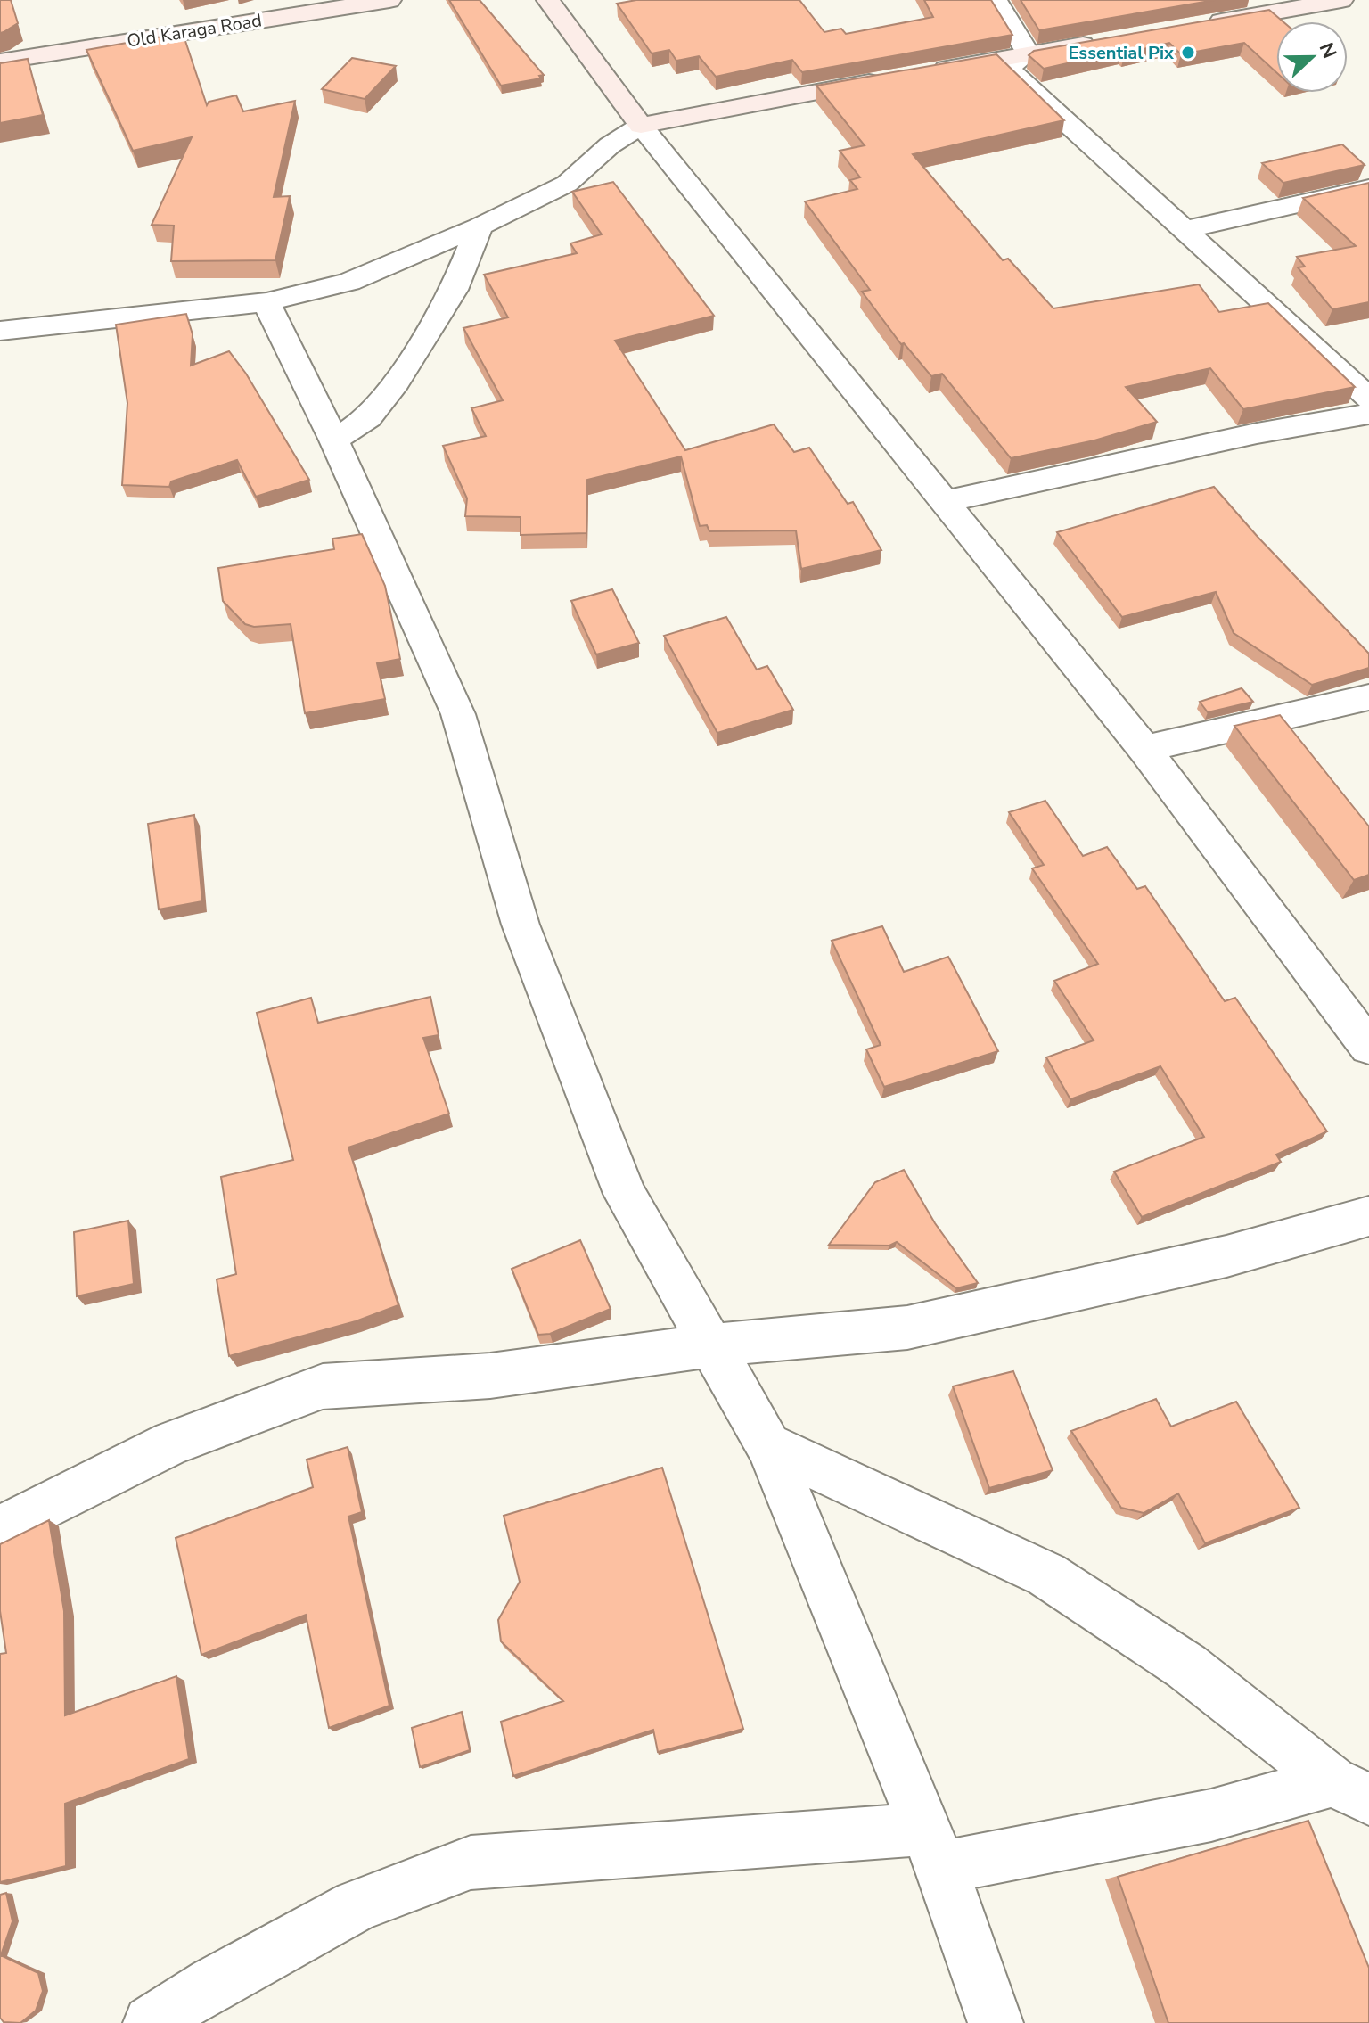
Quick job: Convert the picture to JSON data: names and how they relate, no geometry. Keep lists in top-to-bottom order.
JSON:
{
  "streets": {
    "street": ["Old Karaga Road"]
  },
  "places": ["Essential Pix"],
  "north": "right"
}
